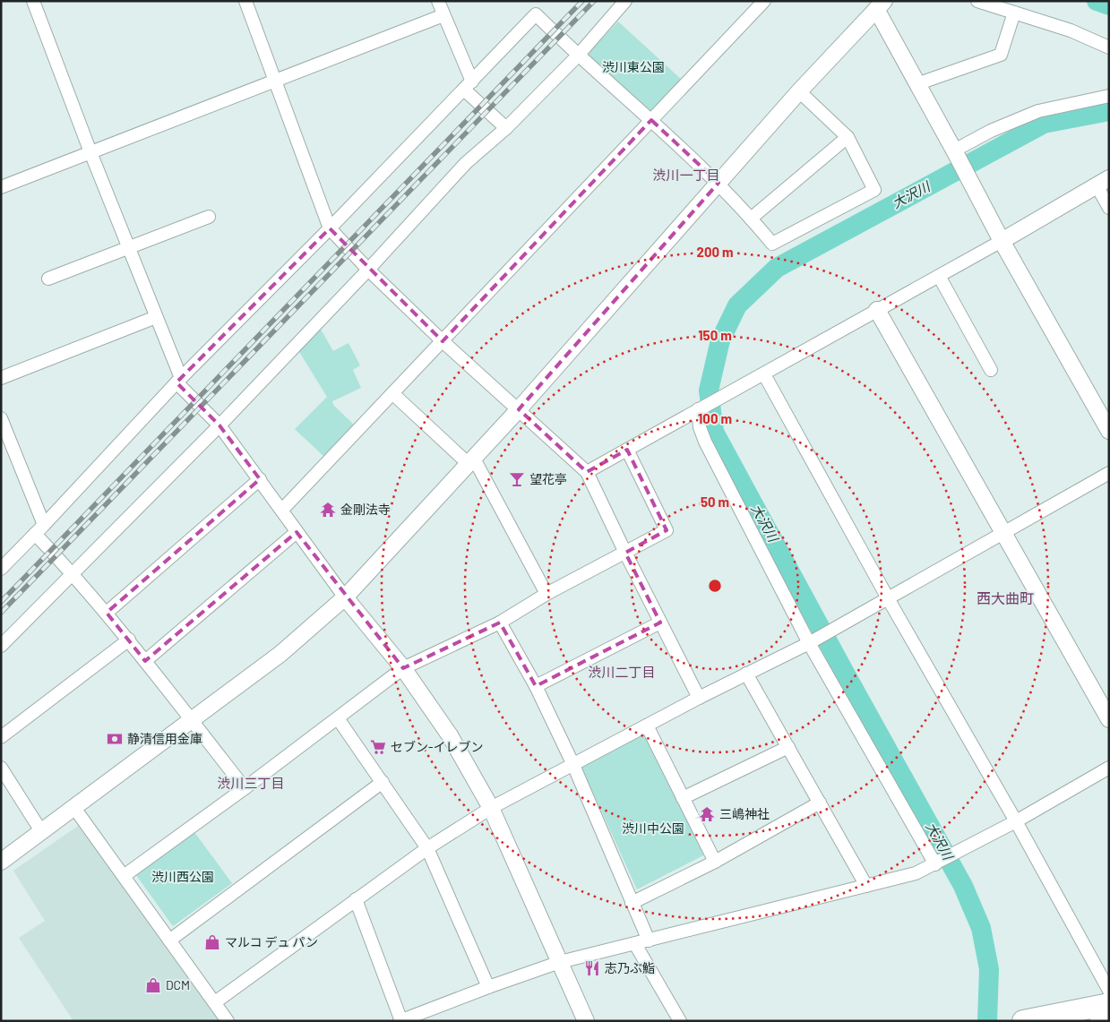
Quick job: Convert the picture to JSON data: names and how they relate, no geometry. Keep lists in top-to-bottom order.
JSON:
{
  "districts": [
    "渋川一丁目",
    "西大曲町",
    "渋川二丁目",
    "渋川三丁目"
  ],
  "water": ["大沢川"],
  "parks": ["渋川東公園", "渋川中公園", "渋川西公園"],
  "places": {
    "bar": ["望花亭"],
    "temple": ["金剛法寺", "三嶋神社"],
    "bank": ["静清信用金庫"],
    "supermarket": ["セブン-イレブン"],
    "shop": ["マルコ デュ パン", "DCM"],
    "restaurant": ["志乃ぶ鮨"]
  },
  "rings": [
    "200 m",
    "150 m",
    "100 m",
    "50 m"
  ]
}
